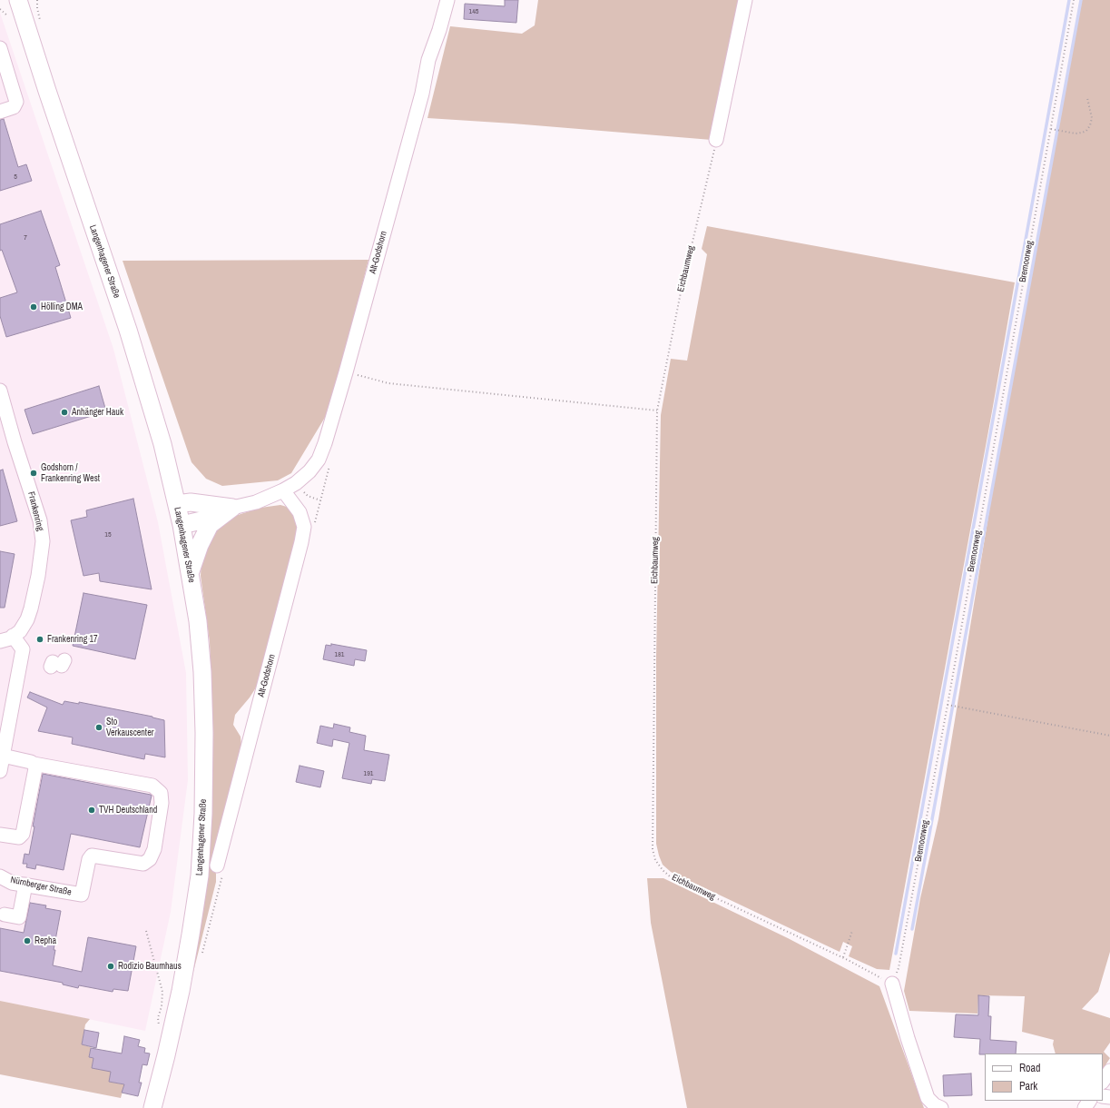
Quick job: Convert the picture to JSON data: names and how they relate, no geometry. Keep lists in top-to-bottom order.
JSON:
{
  "streets": {
    "main road": ["Langenhagener Straße"],
    "street": ["Alt-Godshorn", "Frankenring", "Nürnberger Straße"],
    "path": ["Bremoorweg", "Eichbaumweg"]
  },
  "crossings": [
    ["Bremoorweg", "Eichbaumweg"]
  ],
  "places": [
    "Hölling DMA",
    "Anhänger Hauk",
    "Godshorn / Frankenring West",
    "Frankenring 17",
    "Sto Verkauscenter",
    "TVH Deutschland",
    "Repha",
    "Rodizio Baumhaus"
  ],
  "house_numbers": [
    "145",
    "5",
    "7",
    "15",
    "181",
    "191"
  ],
  "legend": ["Road", "Park"]
}
